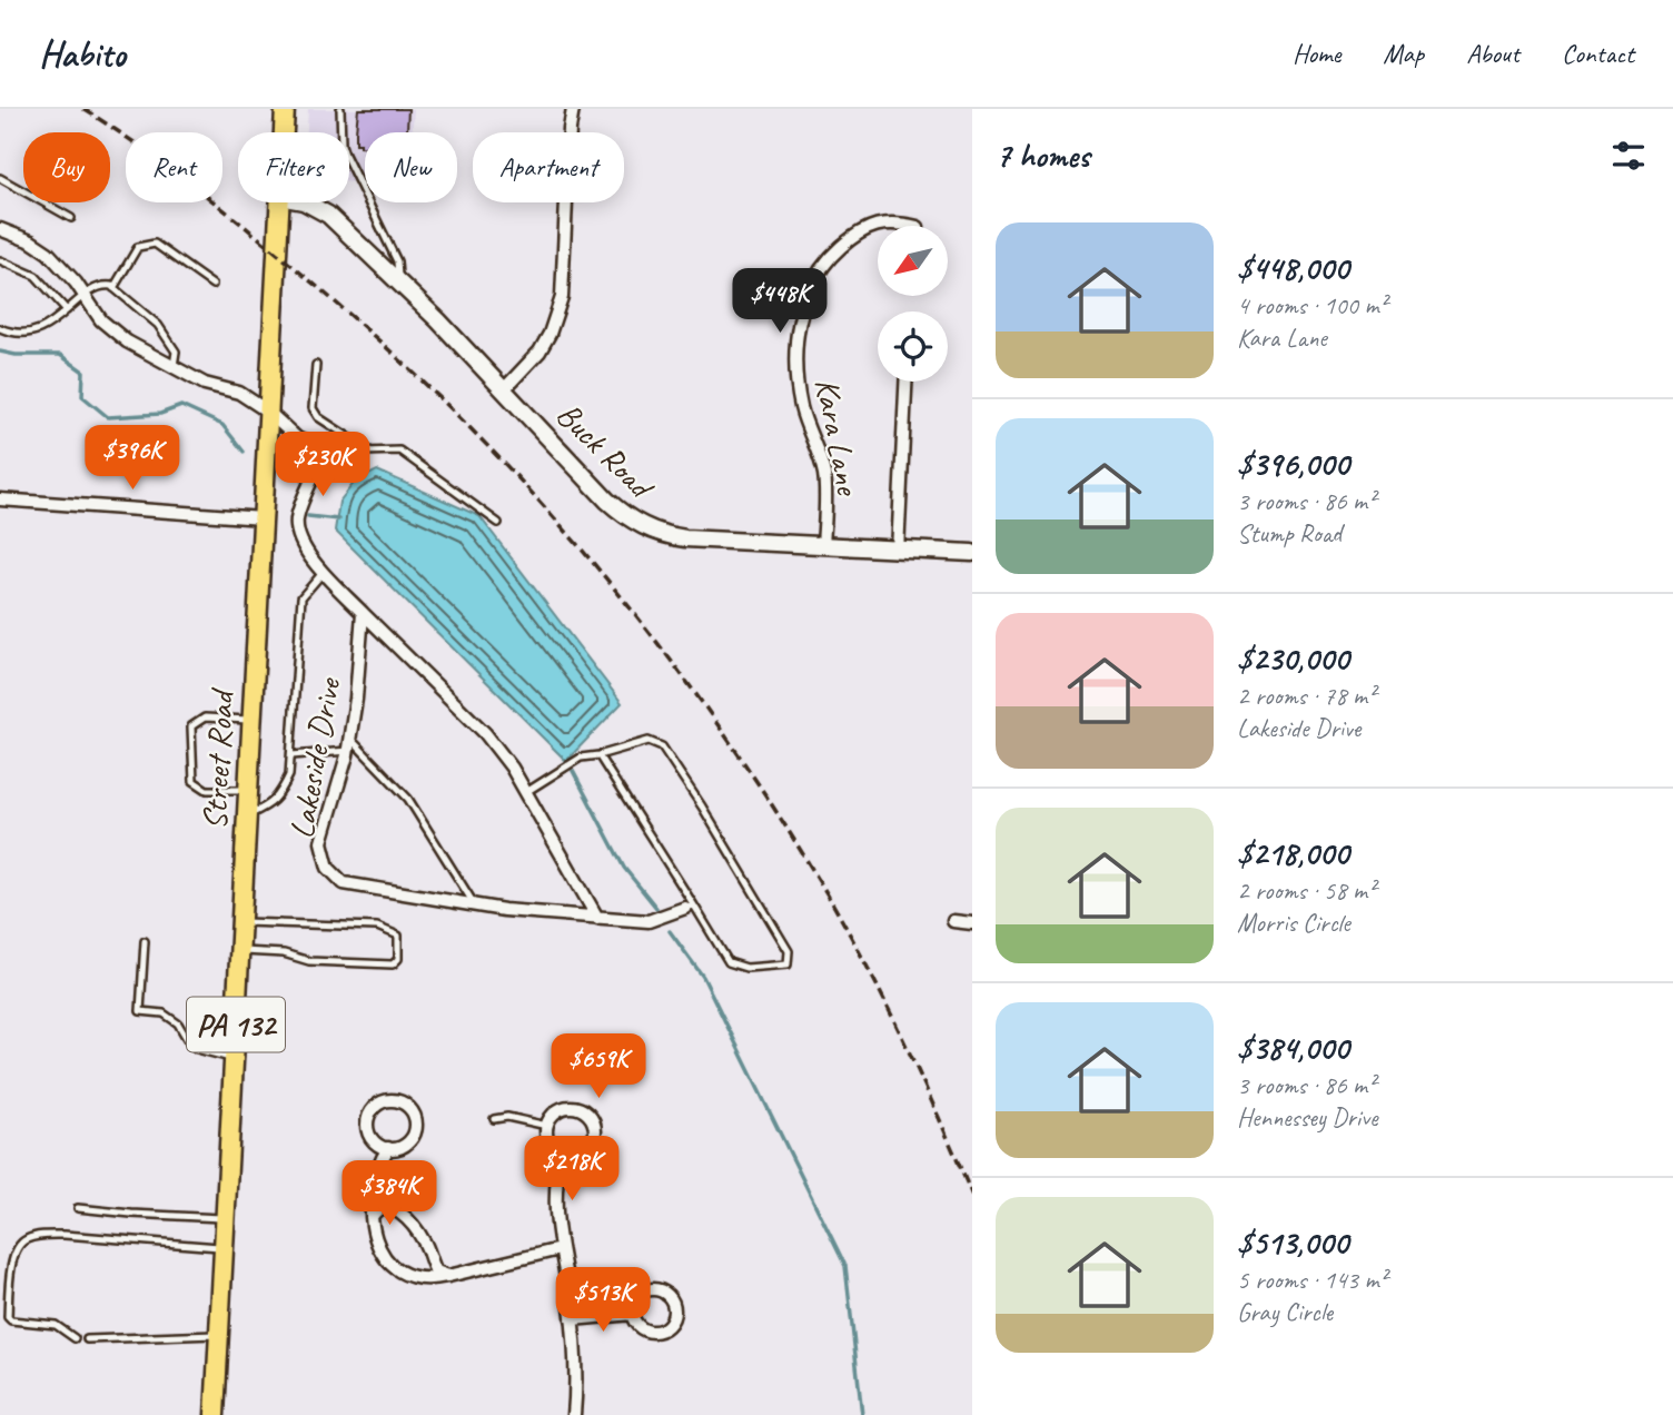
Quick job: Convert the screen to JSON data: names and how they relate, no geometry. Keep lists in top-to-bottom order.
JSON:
{
  "streets": {
    "main road": ["Street Road", "PA 132"],
    "street": ["Kara Lane", "Buck Road", "Lakeside Drive"]
  },
  "crossings": [
    ["Kara Lane", "Buck Road"]
  ],
  "north": "bottom left",
  "page": {
    "header": "Habito",
    "nav": [
      "Home",
      "Map",
      "About",
      "Contact"
    ],
    "heading": "7 homes",
    "chip": [
      "Buy",
      "Rent",
      "Filters",
      "New",
      "Apartment"
    ],
    "list": [
      {
        "name": "$448,000",
        "note": "4 rooms · 100 m² · Kara Lane"
      },
      {
        "name": "$396,000",
        "note": "3 rooms · 86 m² · Stump Road"
      },
      {
        "name": "$230,000",
        "note": "2 rooms · 78 m² · Lakeside Drive"
      },
      {
        "name": "$218,000",
        "note": "2 rooms · 58 m² · Morris Circle"
      },
      {
        "name": "$384,000",
        "note": "3 rooms · 86 m² · Hennessey Drive"
      },
      {
        "name": "$513,000",
        "note": "5 rooms · 143 m² · Gray Circle"
      }
    ],
    "price": [
      "$448K",
      "$396K",
      "$230K",
      "$659K",
      "$218K",
      "$384K",
      "$513K"
    ]
  }
}
